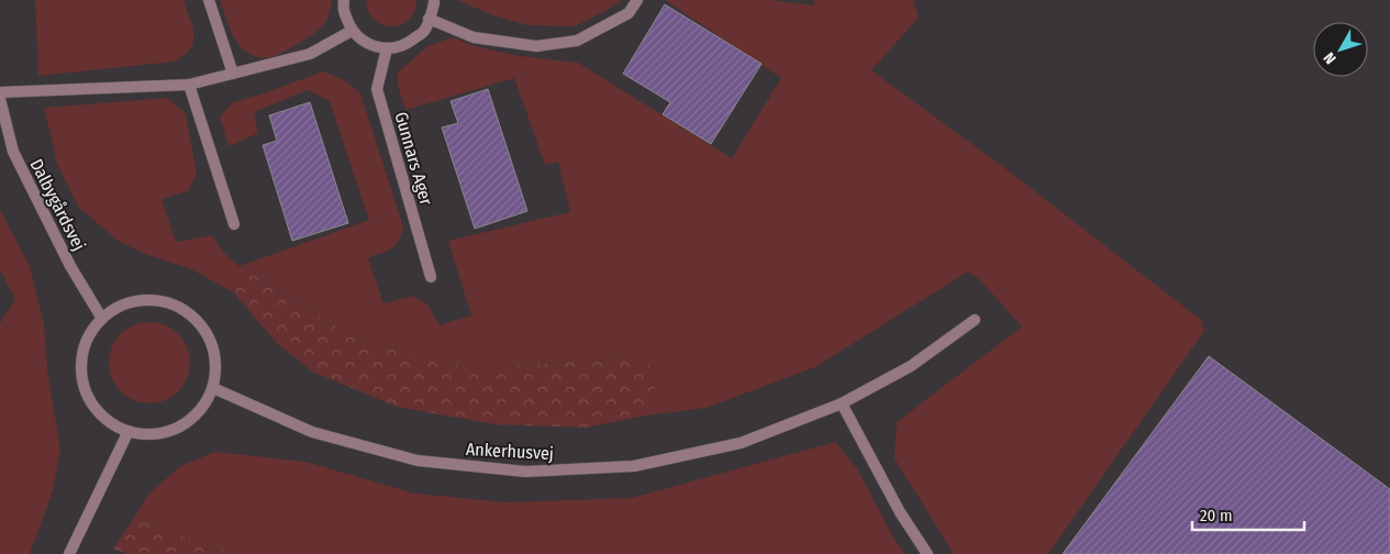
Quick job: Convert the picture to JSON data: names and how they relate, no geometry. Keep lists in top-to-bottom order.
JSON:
{
  "streets": {
    "street": ["Gunnars Ager", "Dalbygårdsvej", "Ankerhusvej"]
  },
  "crossings": [
    ["Dalbygårdsvej", "Ankerhusvej"]
  ],
  "scale_bar": "20 m",
  "north": "bottom left"
}
